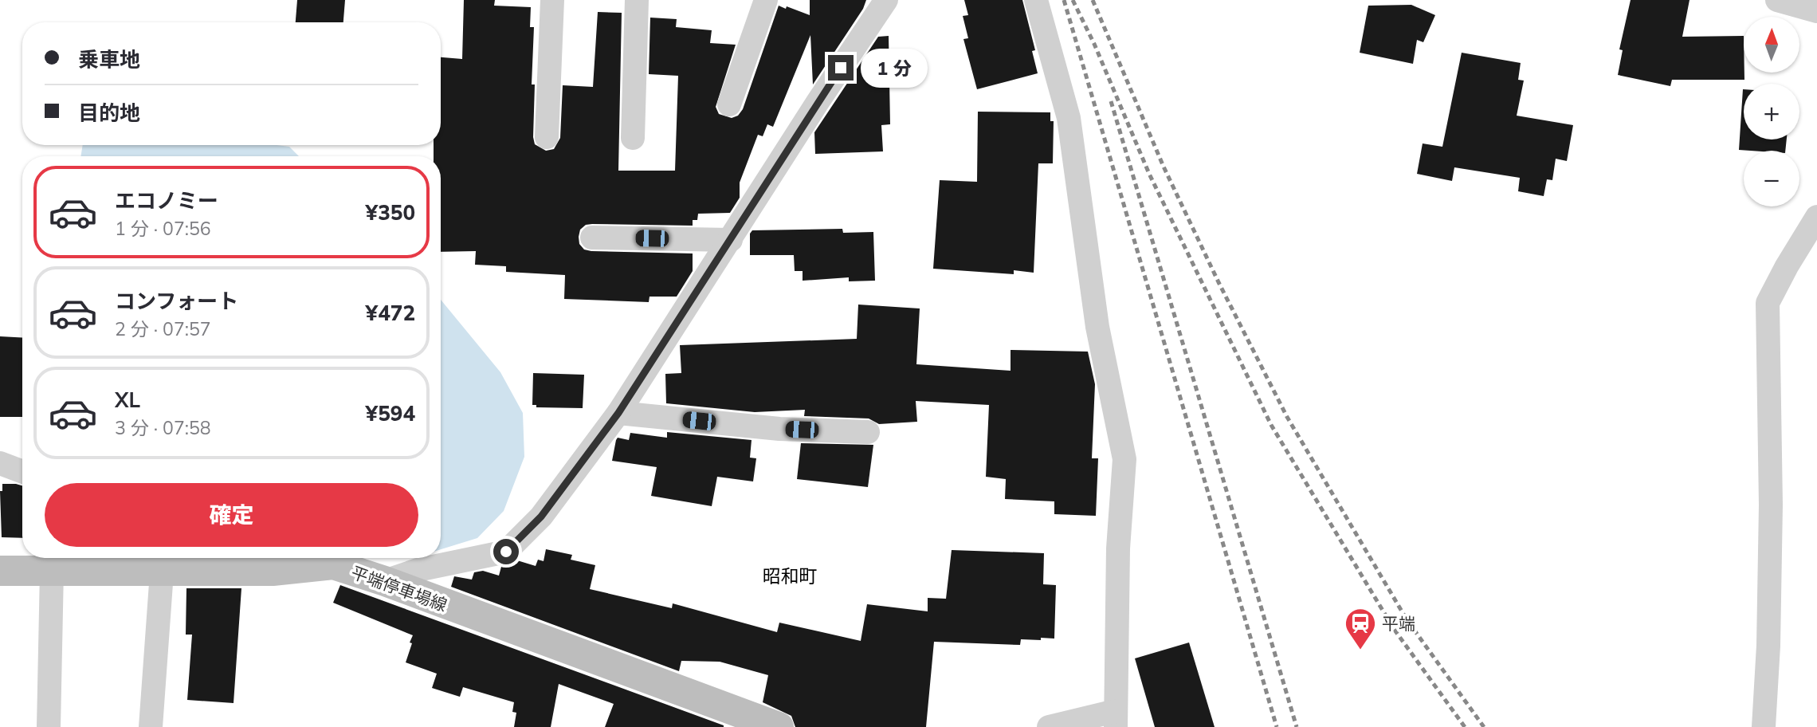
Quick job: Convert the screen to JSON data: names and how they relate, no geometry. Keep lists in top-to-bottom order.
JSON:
{
  "streets": {
    "main road": ["平端停車場線"]
  },
  "districts": ["昭和町"],
  "places": {
    "station": ["平端"]
  },
  "north": "top",
  "page": {
    "map_buttons": ["+", "−"],
    "banner": ["乗車地", "目的地"],
    "bubble": "1 分",
    "list": [
      {
        "name": "エコノミー",
        "note": "1 分 · 07:56",
        "value": "¥350"
      },
      {
        "name": "コンフォート",
        "note": "2 分 · 07:57",
        "value": "¥472"
      },
      {
        "name": "XL",
        "note": "3 分 · 07:58",
        "value": "¥594"
      }
    ],
    "buttons": "確定"
  }
}
